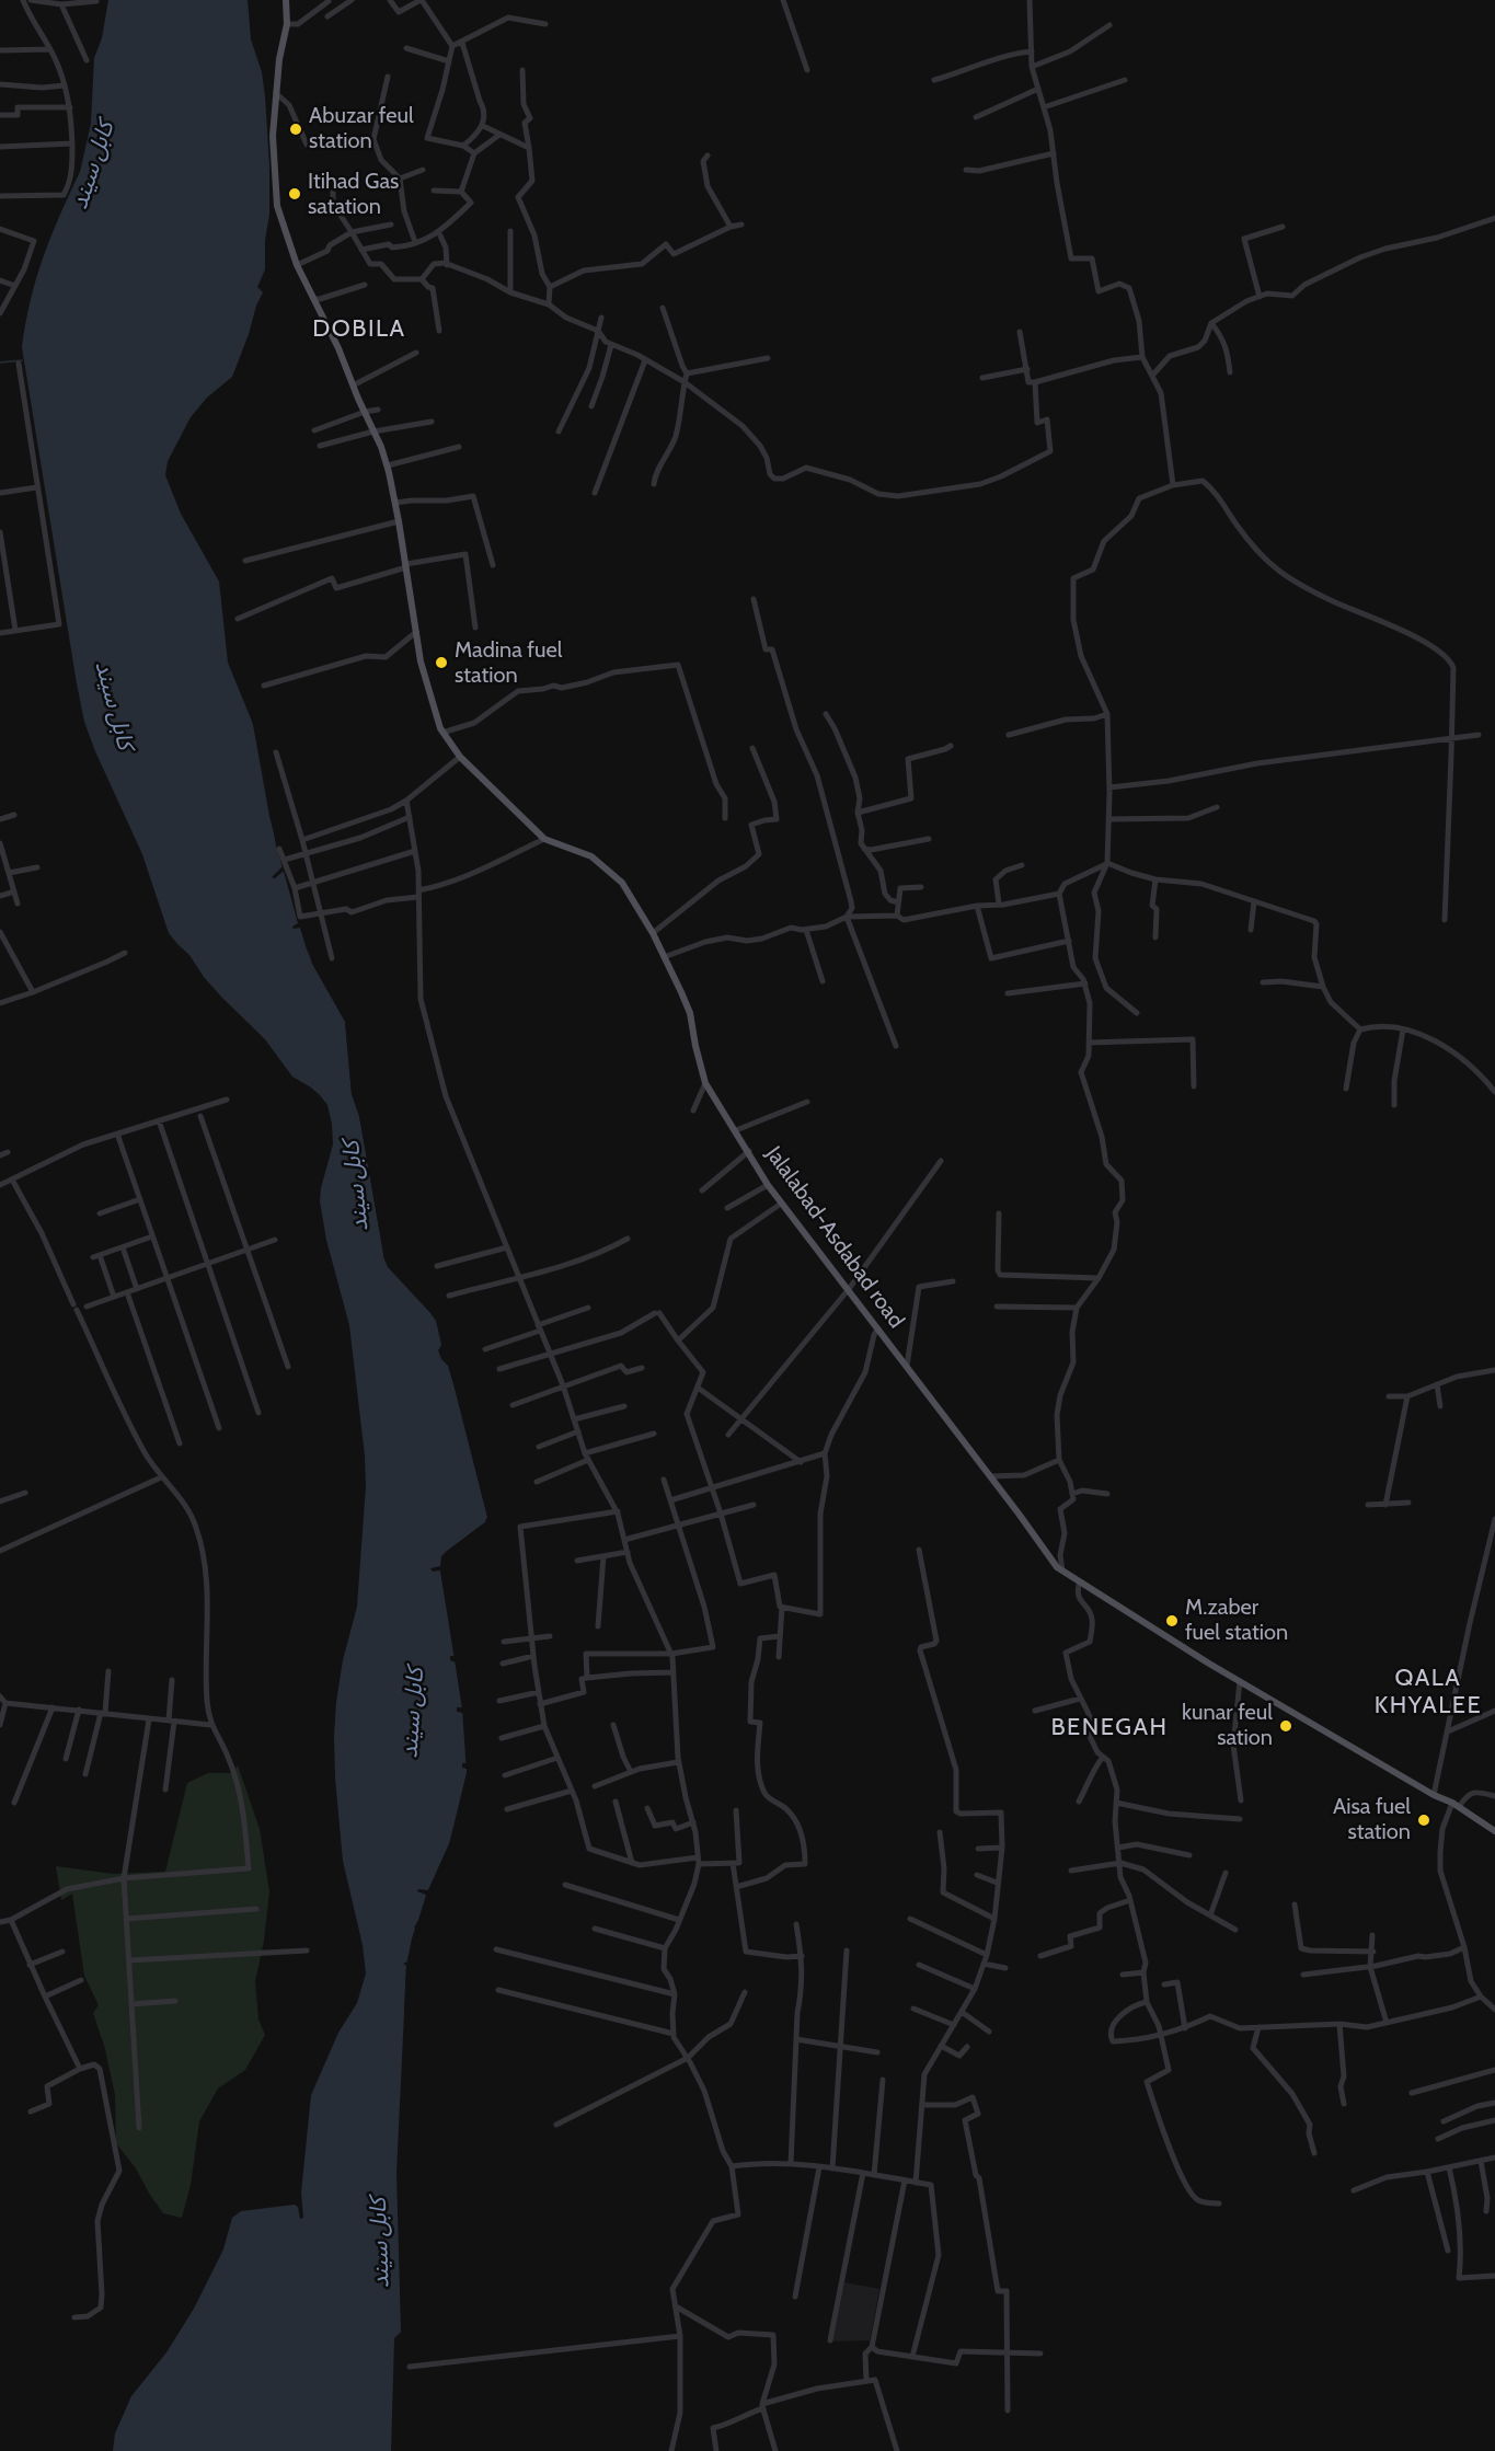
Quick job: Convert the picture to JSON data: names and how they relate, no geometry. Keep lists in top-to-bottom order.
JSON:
{
  "streets": {
    "main road": ["Jalalabad-Asdabad road"]
  },
  "districts": ["DOBILA", "QALA KHYALEE", "BENEGAH"],
  "water": ["کابل سيند"],
  "places": [
    "Abuzar feul station",
    "Itihad Gas satation",
    "Madina fuel station",
    "M.zaber fuel station",
    "kunar feul sation",
    "Aisa fuel station"
  ]
}
